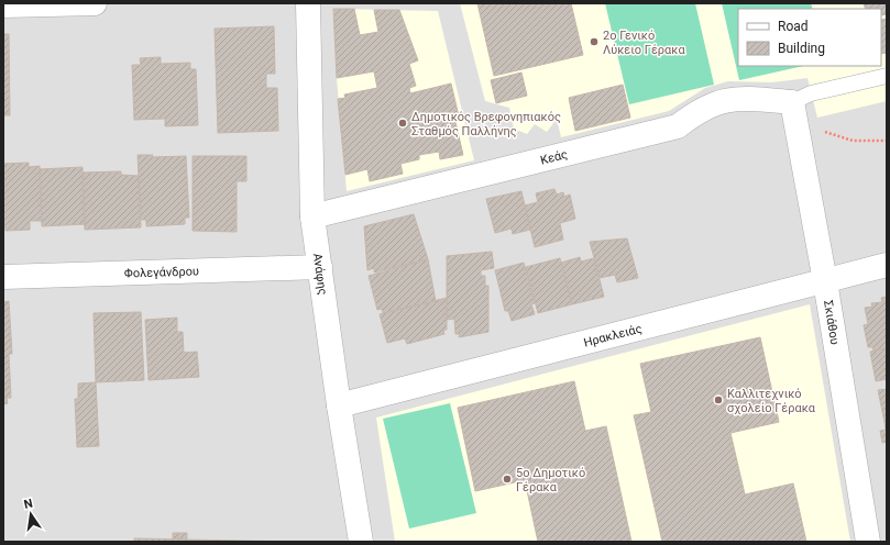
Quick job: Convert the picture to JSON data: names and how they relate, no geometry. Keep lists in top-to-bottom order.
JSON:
{
  "streets": {
    "street": [
      "Κεάς",
      "Φολεγάνδρου",
      "Ανάφης",
      "Σκιάθου",
      "Ηρακλειάς"
    ]
  },
  "crossings": [
    ["Κεάς", "Ανάφης"],
    ["Κεάς", "Σκιάθου"],
    ["Φολεγάνδρου", "Ανάφης"],
    ["Ανάφης", "Ηρακλειάς"],
    ["Σκιάθου", "Ηρακλειάς"]
  ],
  "places": [
    "2ο Γενικό Λύκειο Γέρακα",
    "Δημοτικός Βρεφονηπιακός Σταθμός Παλλήνης",
    "Καλλιτεχνικό σχολείο Γέρακα",
    "5ο Δημοτικό Γέρακα"
  ],
  "legend": ["Road", "Building"],
  "north": "top"
}
